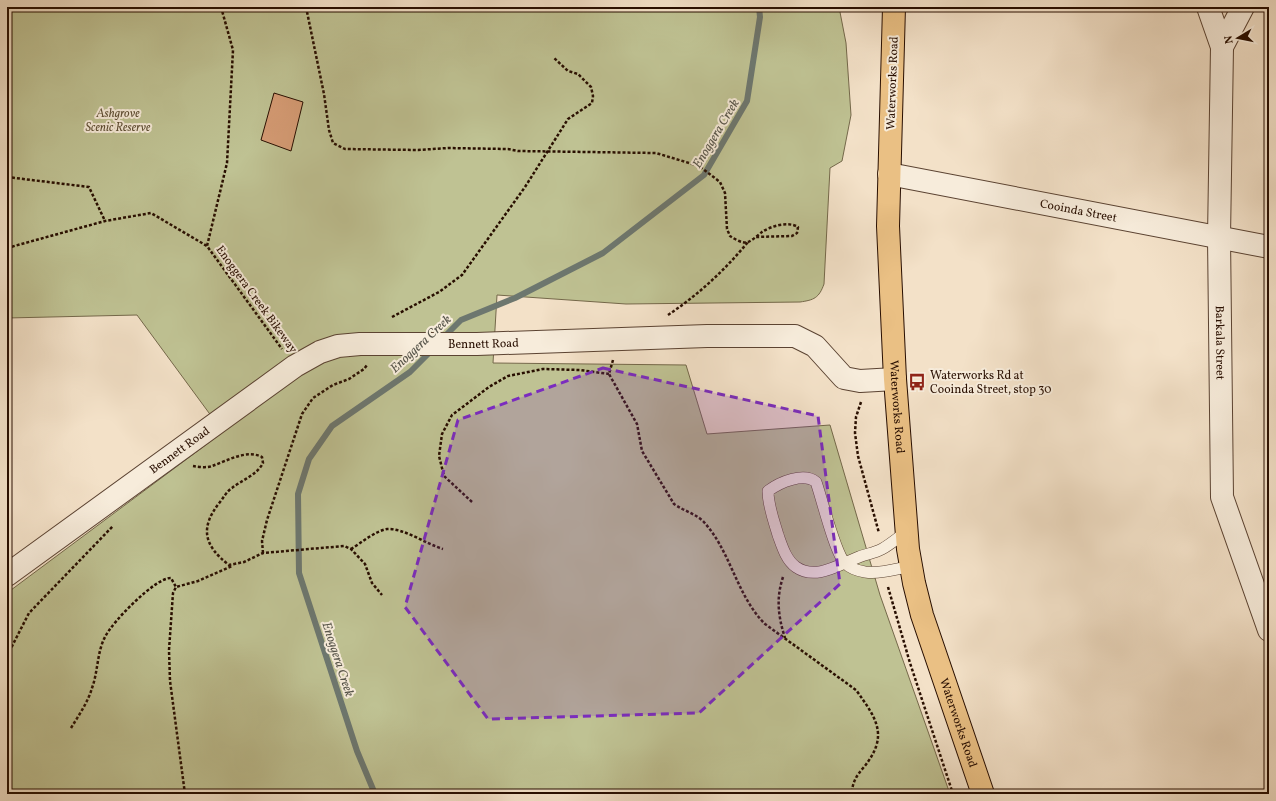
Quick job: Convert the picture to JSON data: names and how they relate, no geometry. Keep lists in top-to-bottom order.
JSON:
{
  "streets": {
    "main road": ["Waterworks Road"],
    "street": ["Cooinda Street", "Bennett Road", "Barkala Street"],
    "path": ["Enoggera Creek Bikeway"]
  },
  "crossings": [
    ["Waterworks Road", "Cooinda Street"],
    ["Waterworks Road", "Bennett Road"],
    ["Cooinda Street", "Barkala Street"],
    ["Enoggera Creek Bikeway", "Bennett Road"]
  ],
  "water": ["Enoggera Creek"],
  "parks": ["Ashgrove Scenic Reserve"],
  "places": {
    "bus stop": ["Waterworks Rd at Cooinda Street, stop 30"]
  },
  "north": "left"
}
